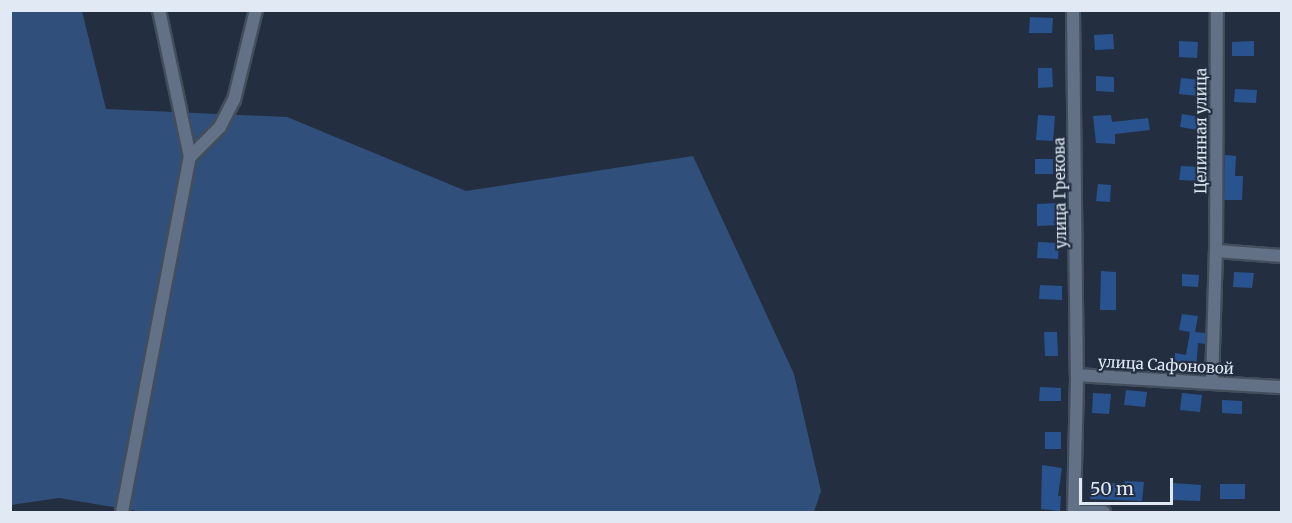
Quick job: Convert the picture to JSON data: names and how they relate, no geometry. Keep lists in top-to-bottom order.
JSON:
{
  "streets": {
    "street": ["Целинная улица", "улица Грекова", "улица Сафоновой"]
  },
  "crossings": [
    ["Целинная улица", "улица Сафоновой"],
    ["улица Грекова", "улица Сафоновой"]
  ],
  "scale_bar": "50 m"
}
